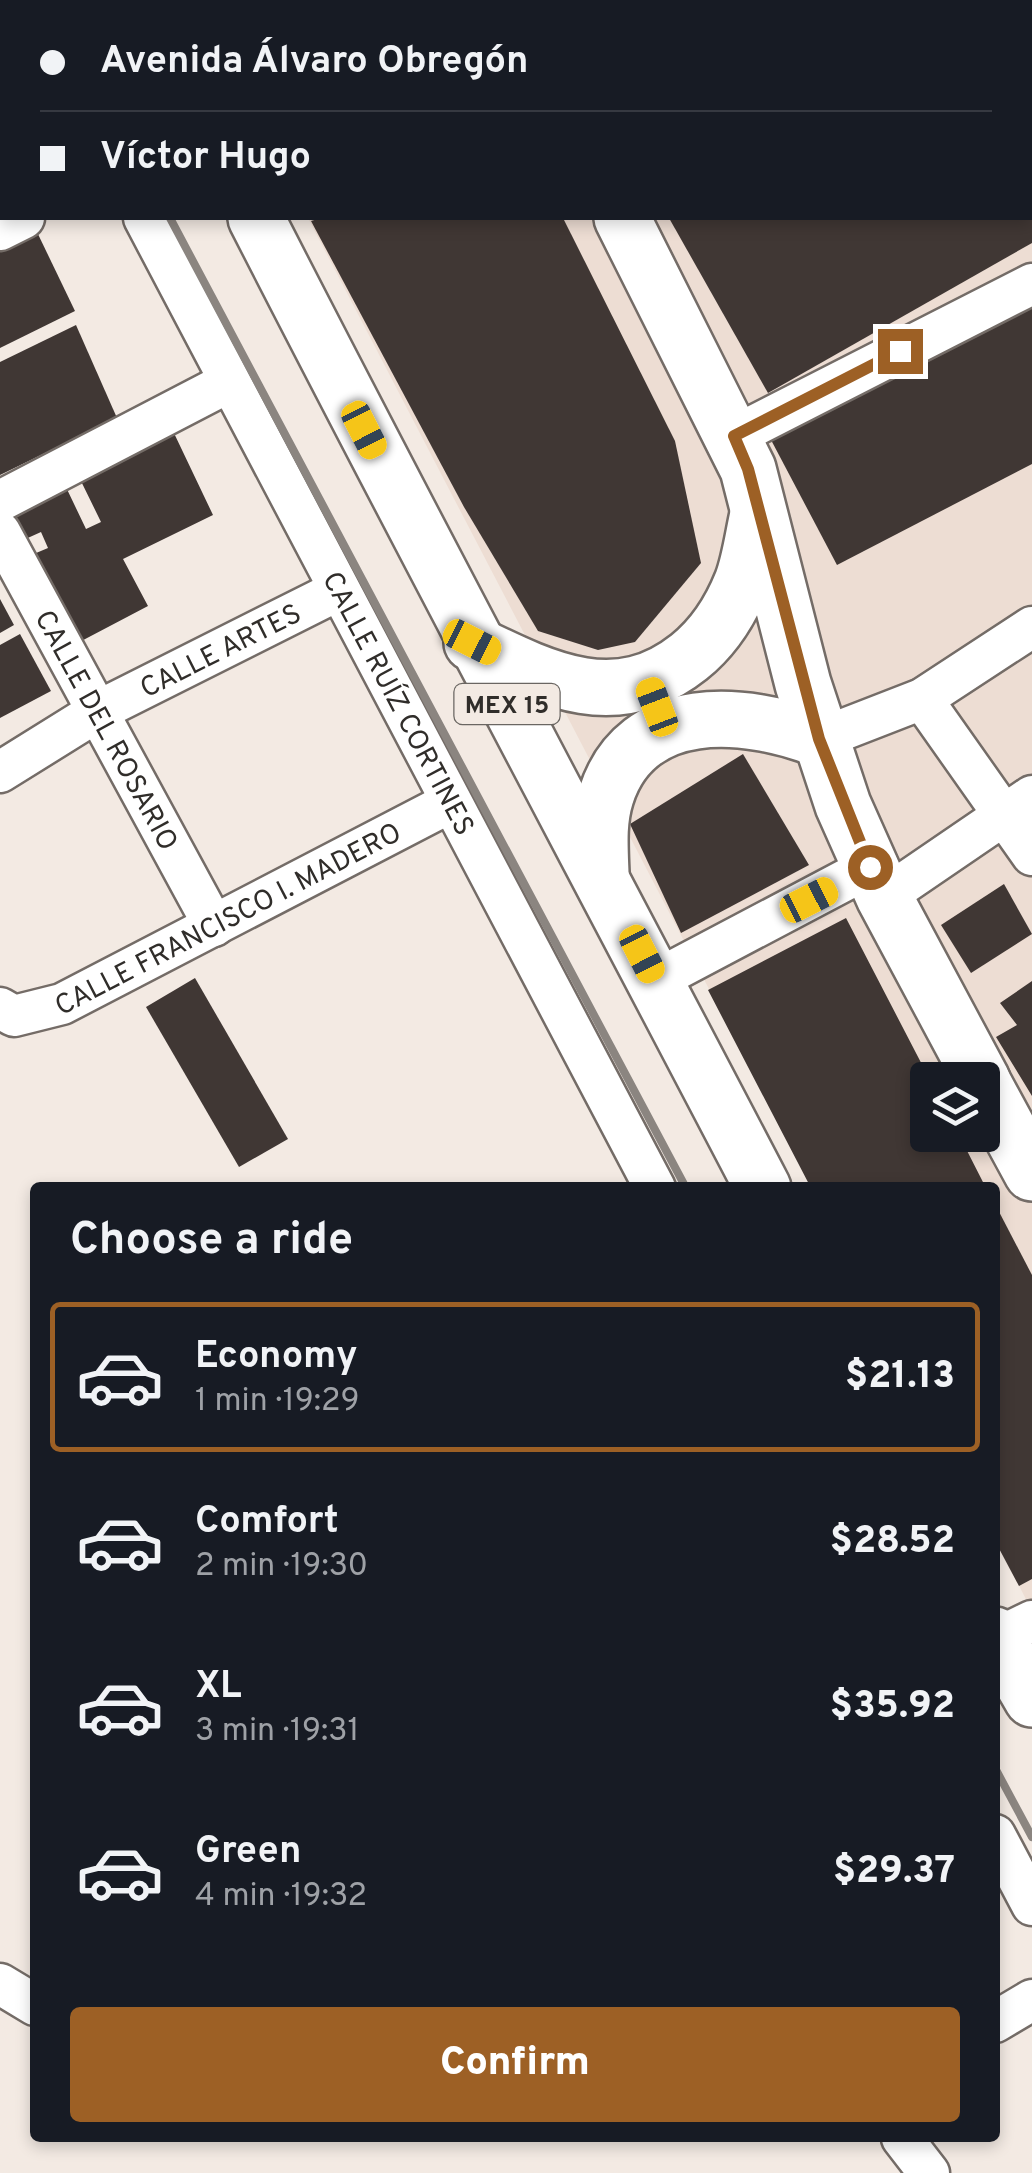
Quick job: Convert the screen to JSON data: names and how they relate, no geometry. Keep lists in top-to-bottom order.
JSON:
{
  "streets": {
    "highway": ["MEX 15"],
    "street": [
      "CALLE ARTES",
      "CALLE RUÍZ CORTINES",
      "CALLE DEL ROSARIO",
      "CALLE FRANCISCO I. MADERO"
    ]
  },
  "crossings": [
    ["CALLE ARTES", "CALLE RUÍZ CORTINES"],
    ["CALLE ARTES", "CALLE DEL ROSARIO"],
    ["CALLE RUÍZ CORTINES", "CALLE FRANCISCO I. MADERO"],
    ["CALLE DEL ROSARIO", "CALLE FRANCISCO I. MADERO"]
  ],
  "page": {
    "banner": ["Avenida Álvaro Obregón", "Víctor Hugo"],
    "heading": "Choose a ride",
    "list": [
      {
        "name": "Economy",
        "note": "1 min · 19:29",
        "value": "$21.13"
      },
      {
        "name": "Comfort",
        "note": "2 min · 19:30",
        "value": "$28.52"
      },
      {
        "name": "XL",
        "note": "3 min · 19:31",
        "value": "$35.92"
      },
      {
        "name": "Green",
        "note": "4 min · 19:32",
        "value": "$29.37"
      }
    ],
    "buttons": "Confirm"
  }
}
